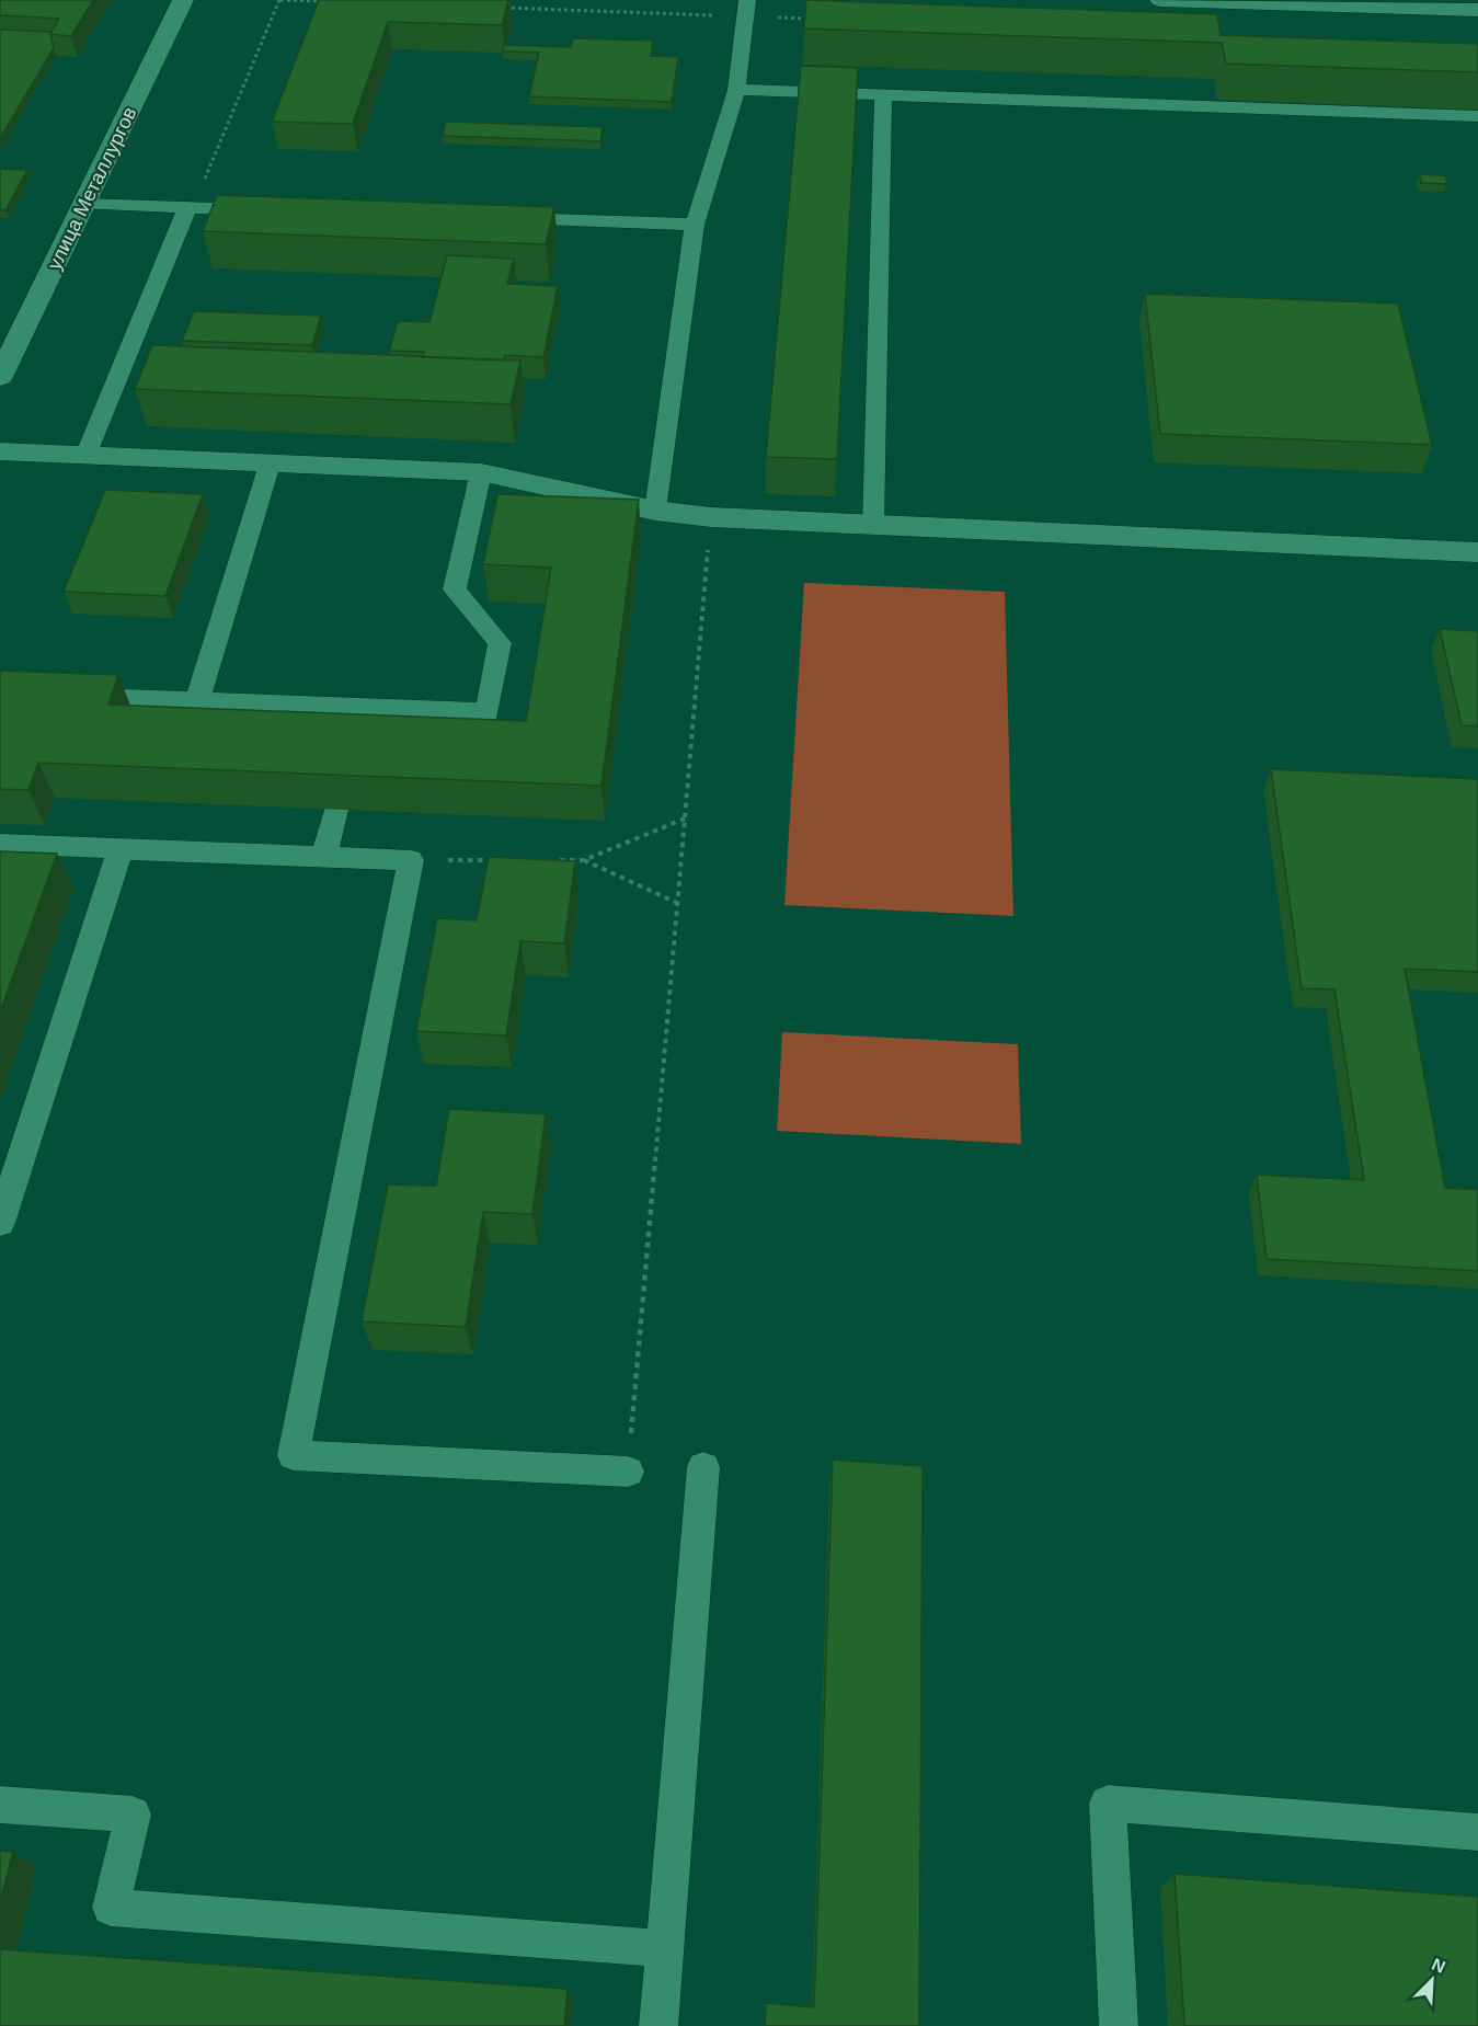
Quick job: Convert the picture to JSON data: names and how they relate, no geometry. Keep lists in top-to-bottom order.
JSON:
{
  "streets": {
    "street": ["улица Металлургов"]
  },
  "north": "top right"
}
